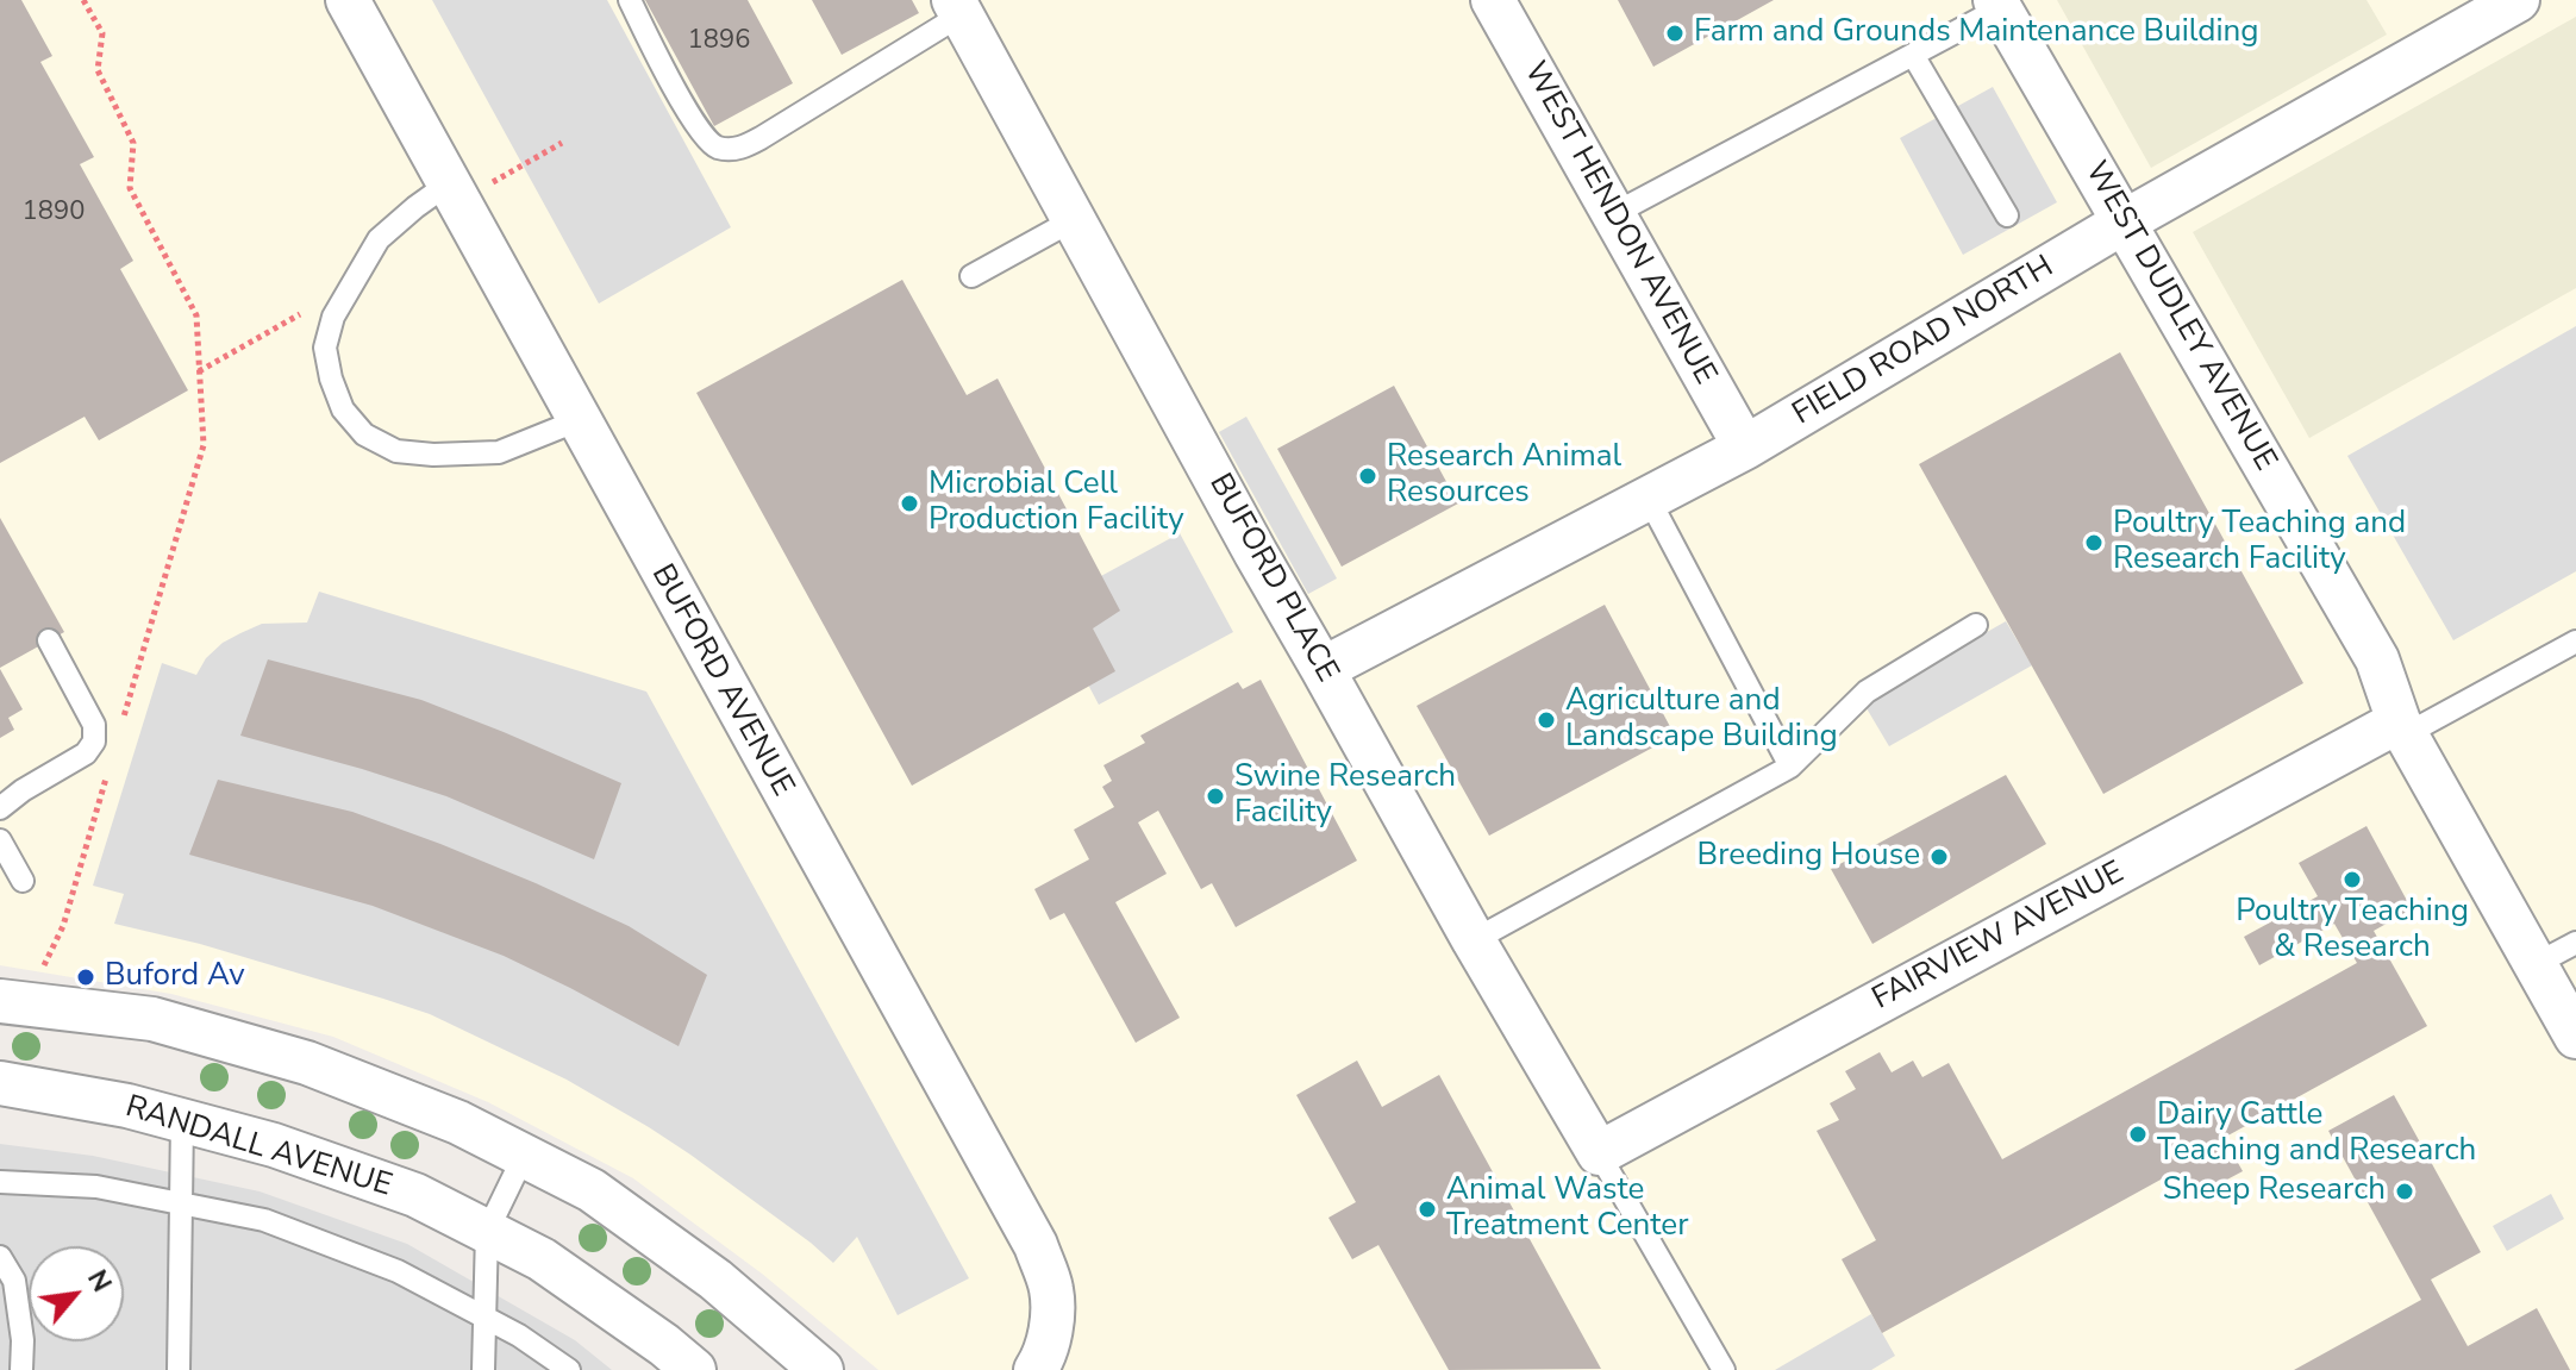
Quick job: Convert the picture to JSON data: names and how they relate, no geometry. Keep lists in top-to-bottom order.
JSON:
{
  "streets": {
    "street": [
      "WEST HENDON AVENUE",
      "WEST DUDLEY AVENUE",
      "FIELD ROAD NORTH",
      "BUFORD PLACE",
      "BUFORD AVENUE",
      "FAIRVIEW AVENUE",
      "RANDALL AVENUE"
    ]
  },
  "crossings": [
    ["WEST HENDON AVENUE", "FIELD ROAD NORTH"],
    ["WEST DUDLEY AVENUE", "FIELD ROAD NORTH"],
    ["WEST DUDLEY AVENUE", "FAIRVIEW AVENUE"],
    ["FIELD ROAD NORTH", "BUFORD PLACE"],
    ["BUFORD PLACE", "FAIRVIEW AVENUE"]
  ],
  "places": [
    "Farm and Grounds Maintenance Building",
    "Research Animal Resources",
    "Microbial Cell Production Facility",
    "Poultry Teaching and Research Facility",
    "Agriculture and Landscape Building",
    "Swine Research Facility",
    "Breeding House",
    "Poultry Teaching & Research",
    "Buford Av",
    "Dairy Cattle Teaching and Research",
    "Sheep Research",
    "Animal Waste Treatment Center"
  ],
  "house_numbers": ["1896", "1890"],
  "north": "top right"
}
